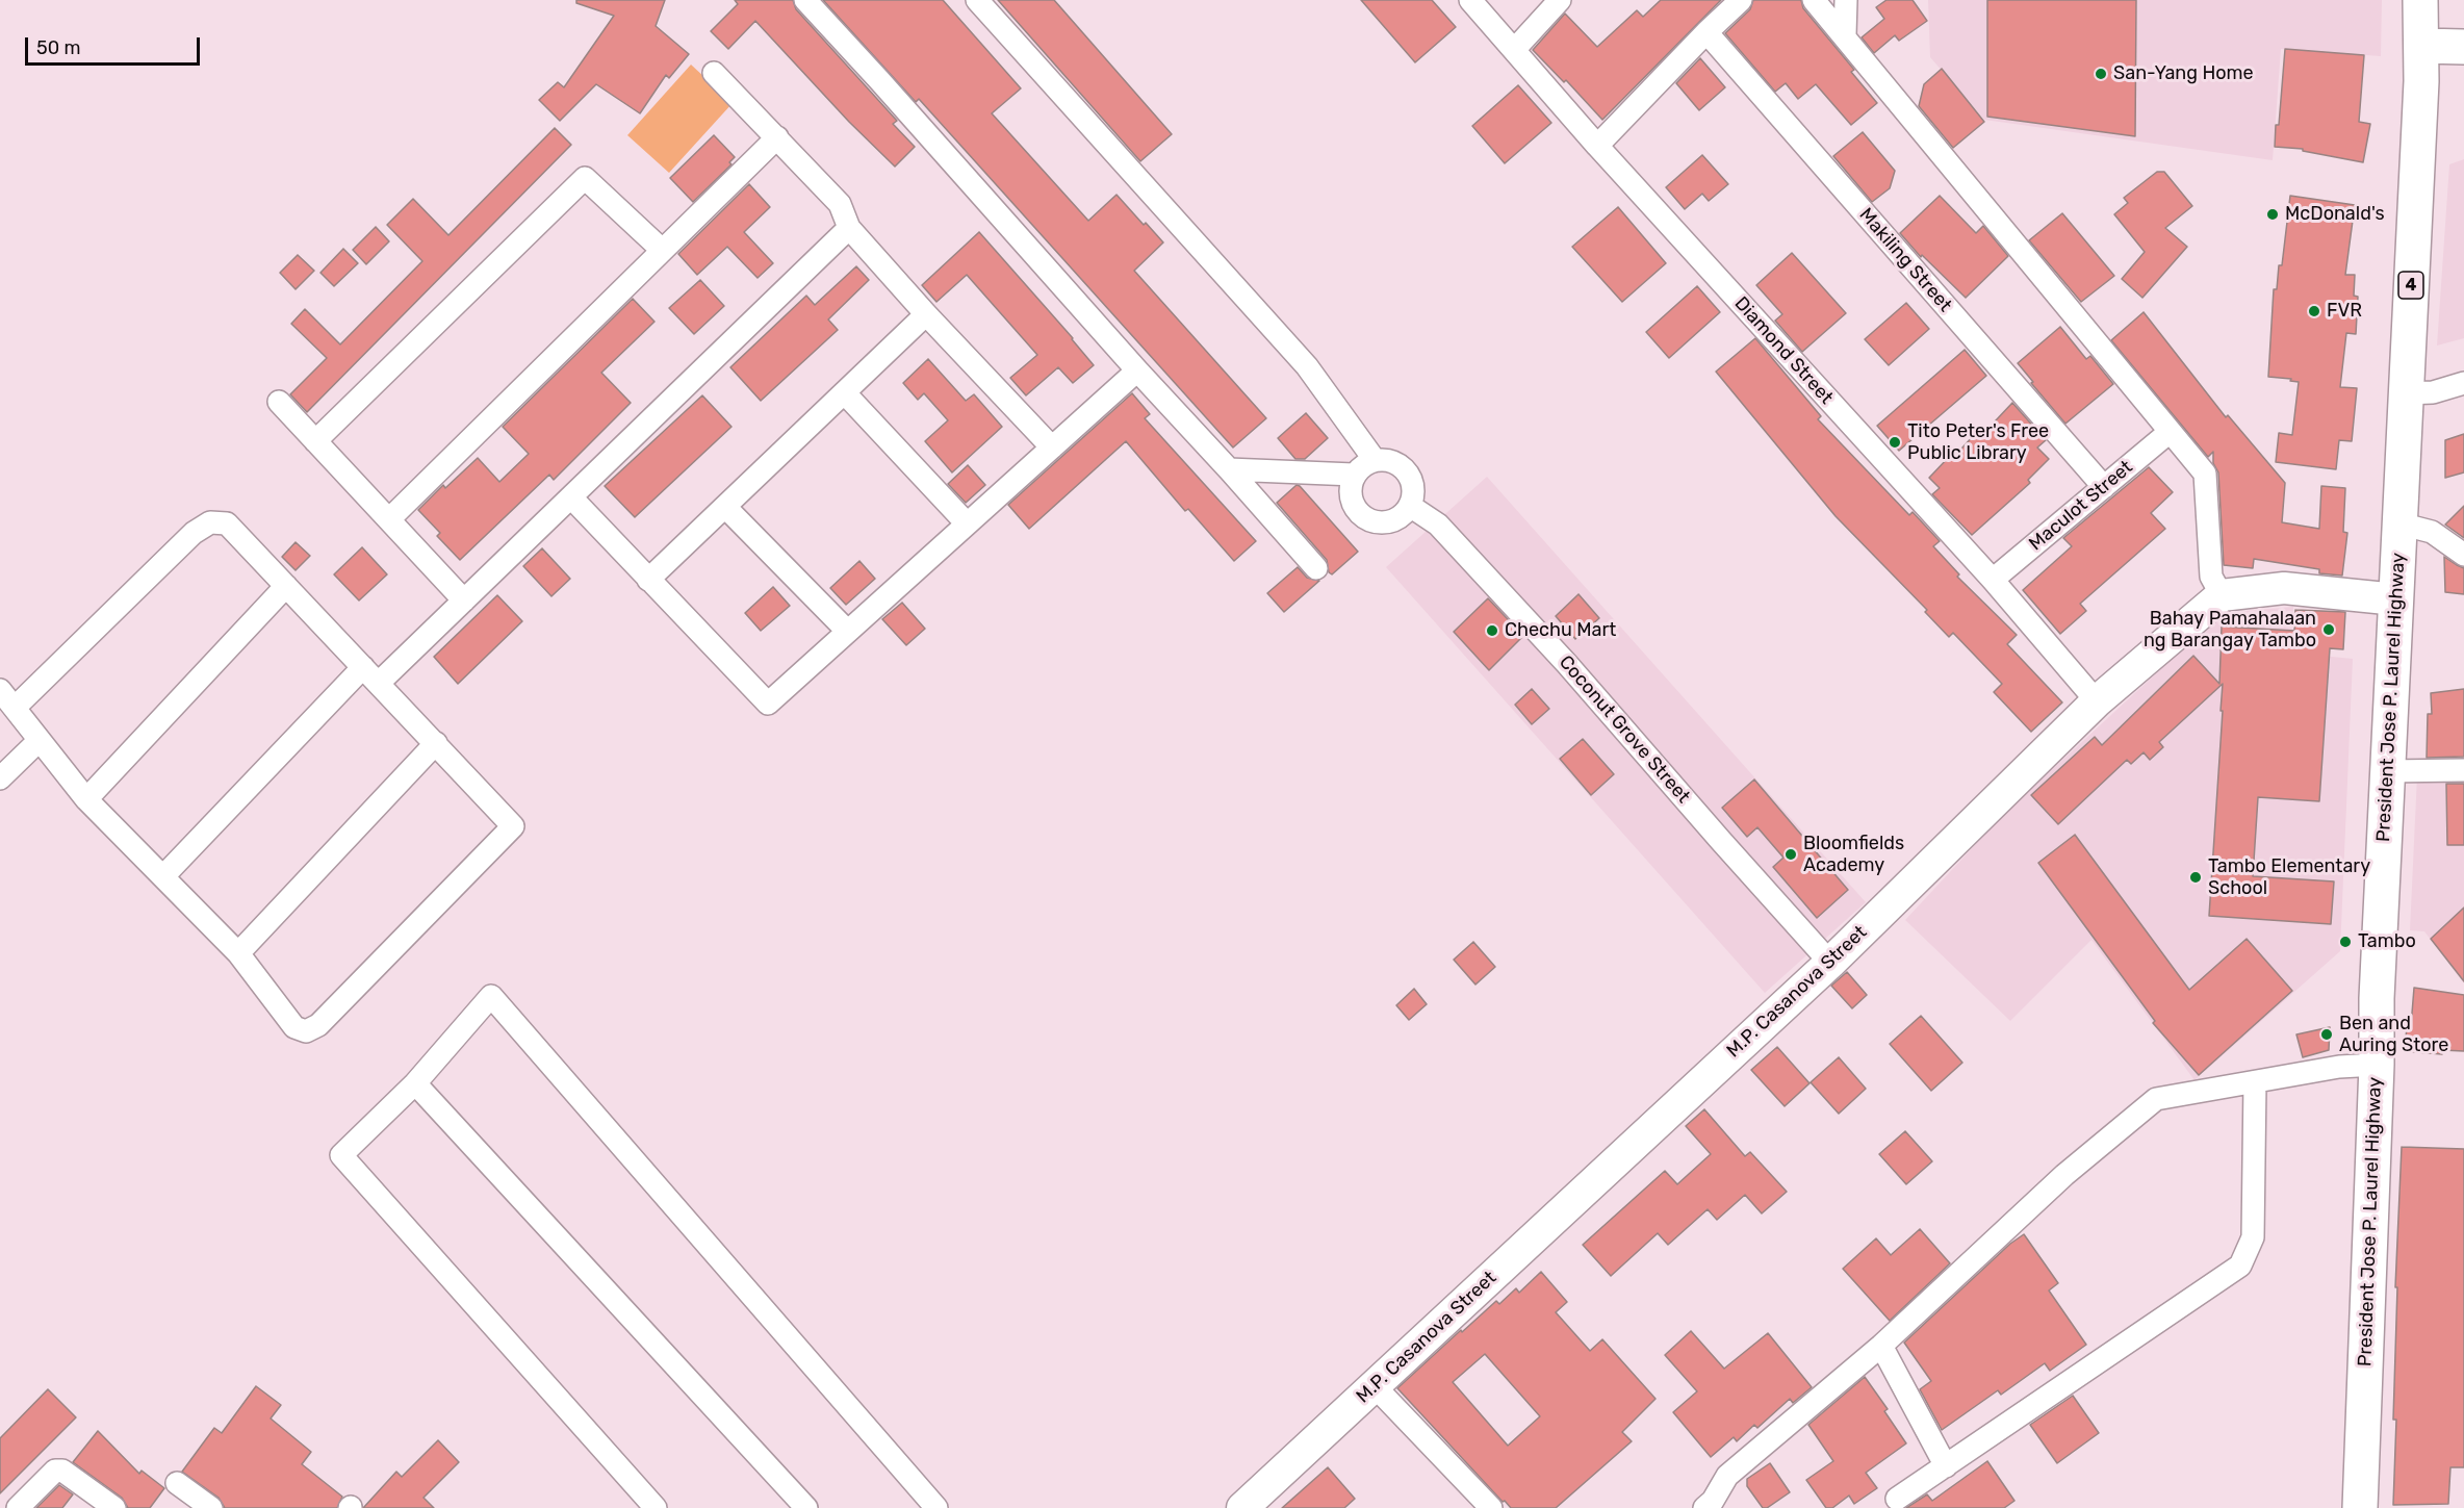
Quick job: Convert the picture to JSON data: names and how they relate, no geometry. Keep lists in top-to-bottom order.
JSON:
{
  "streets": {
    "highway": ["4", "President Jose P. Laurel Highway"],
    "street": [
      "Makiling Street",
      "Diamond Street",
      "Maculot Street",
      "Coconut Grove Street",
      "M.P. Casanova Street"
    ]
  },
  "crossings": [
    ["Makiling Street", "Maculot Street"],
    ["Diamond Street", "Maculot Street"],
    ["Diamond Street", "M.P. Casanova Street"],
    ["Coconut Grove Street", "M.P. Casanova Street"]
  ],
  "places": [
    "San-Yang Home",
    "McDonald's",
    "FVR",
    "Tito Peter's Free Public Library",
    "Bahay Pamahalaan ng Barangay Tambo",
    "Chechu Mart",
    "Bloomfields Academy",
    "Tambo Elementary School",
    "Tambo",
    "Ben and Auring Store"
  ],
  "scale_bar": "50 m"
}
